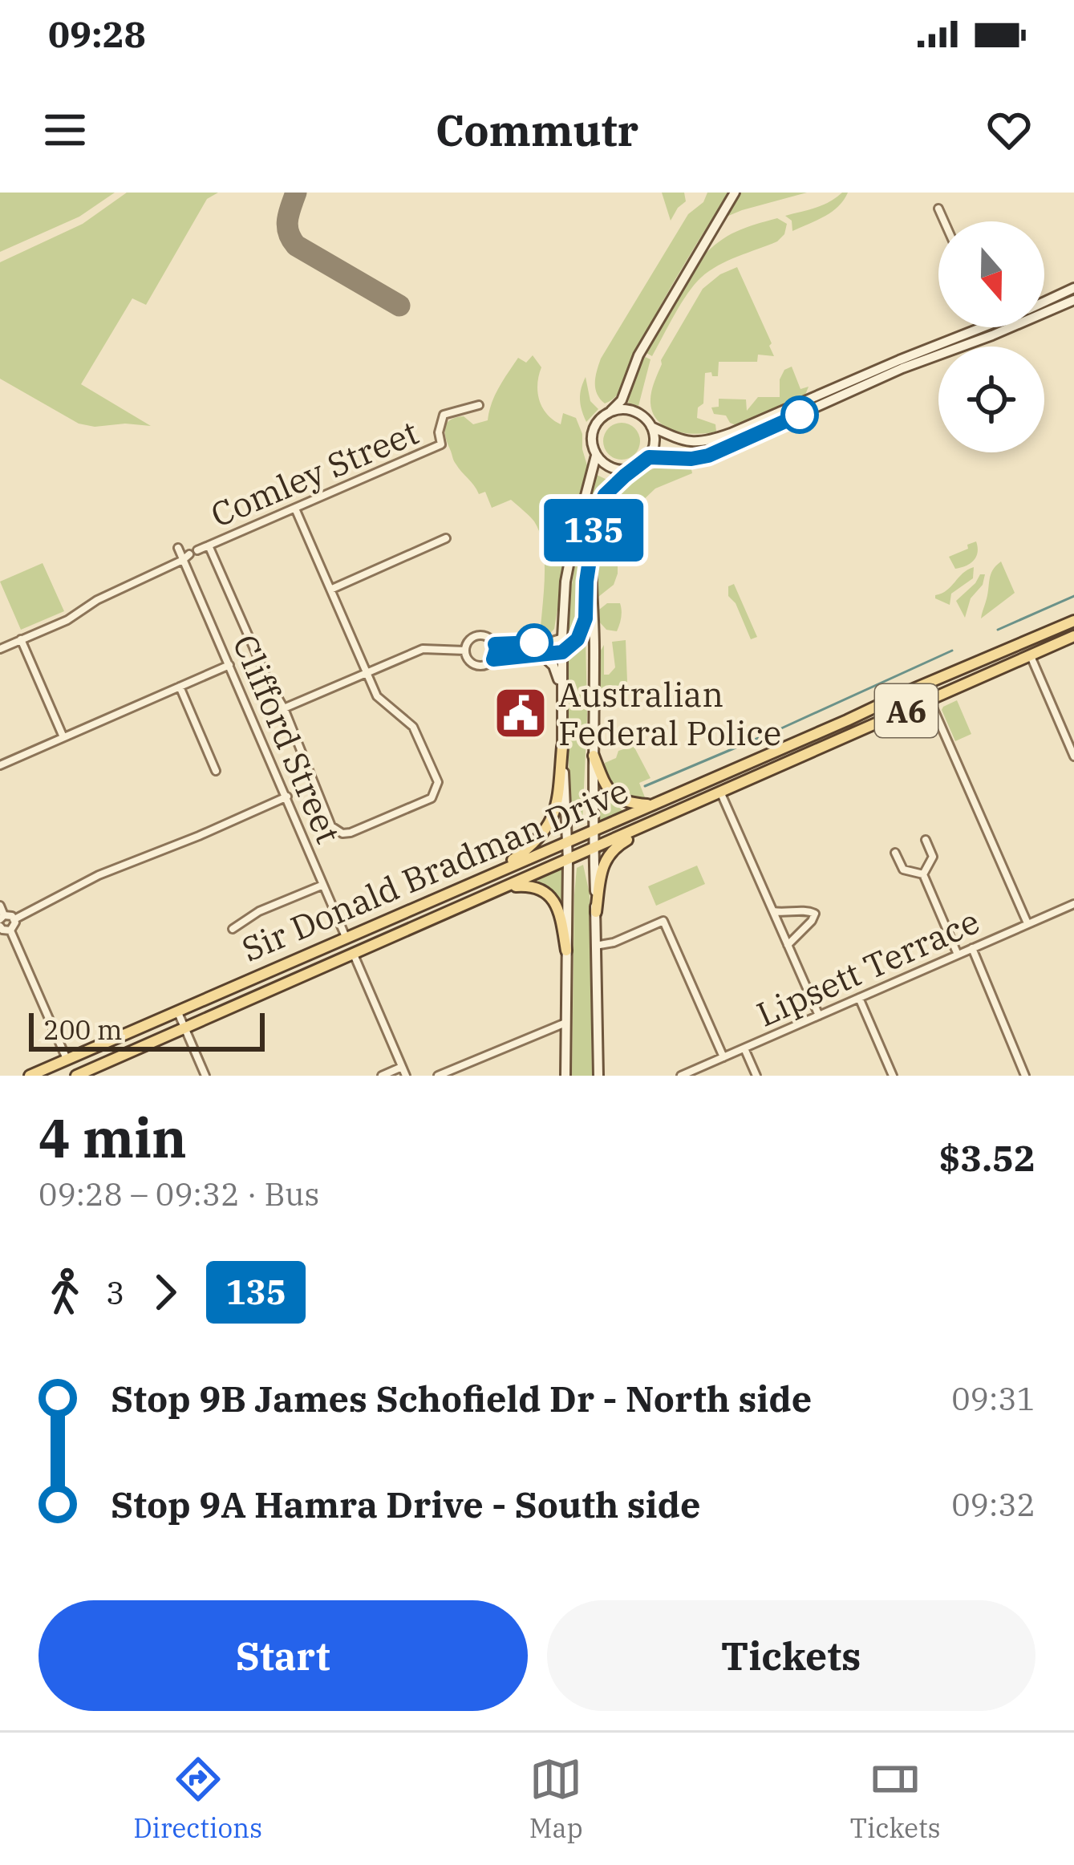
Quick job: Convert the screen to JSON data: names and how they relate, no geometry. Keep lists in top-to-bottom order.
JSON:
{
  "streets": {
    "main road": ["A6", "Sir Donald Bradman Drive"],
    "street": ["Comley Street", "Clifford Street", "Lipsett Terrace"]
  },
  "crossings": [
    ["Clifford Street", "Sir Donald Bradman Drive"]
  ],
  "places": {
    "public building": ["Australian Federal Police"]
  },
  "lines": ["bus line 135"],
  "scale_bar": "200 m",
  "north": "bottom",
  "page": {
    "status": "09:28",
    "header": "Commutr",
    "on_map": "135",
    "scale": "200 m",
    "heading": ["4 min", "09:28 – 09:32 · Bus", "$3.52"],
    "legs": ["3", "135"],
    "list": [
      {
        "name": "Stop 9B James Schofield Dr - North side",
        "value": "09:31"
      },
      {
        "name": "Stop 9A Hamra Drive - South side",
        "value": "09:32"
      }
    ],
    "buttons": ["Start", "Tickets"],
    "tabs": ["Directions", "Map", "Tickets"]
  }
}
